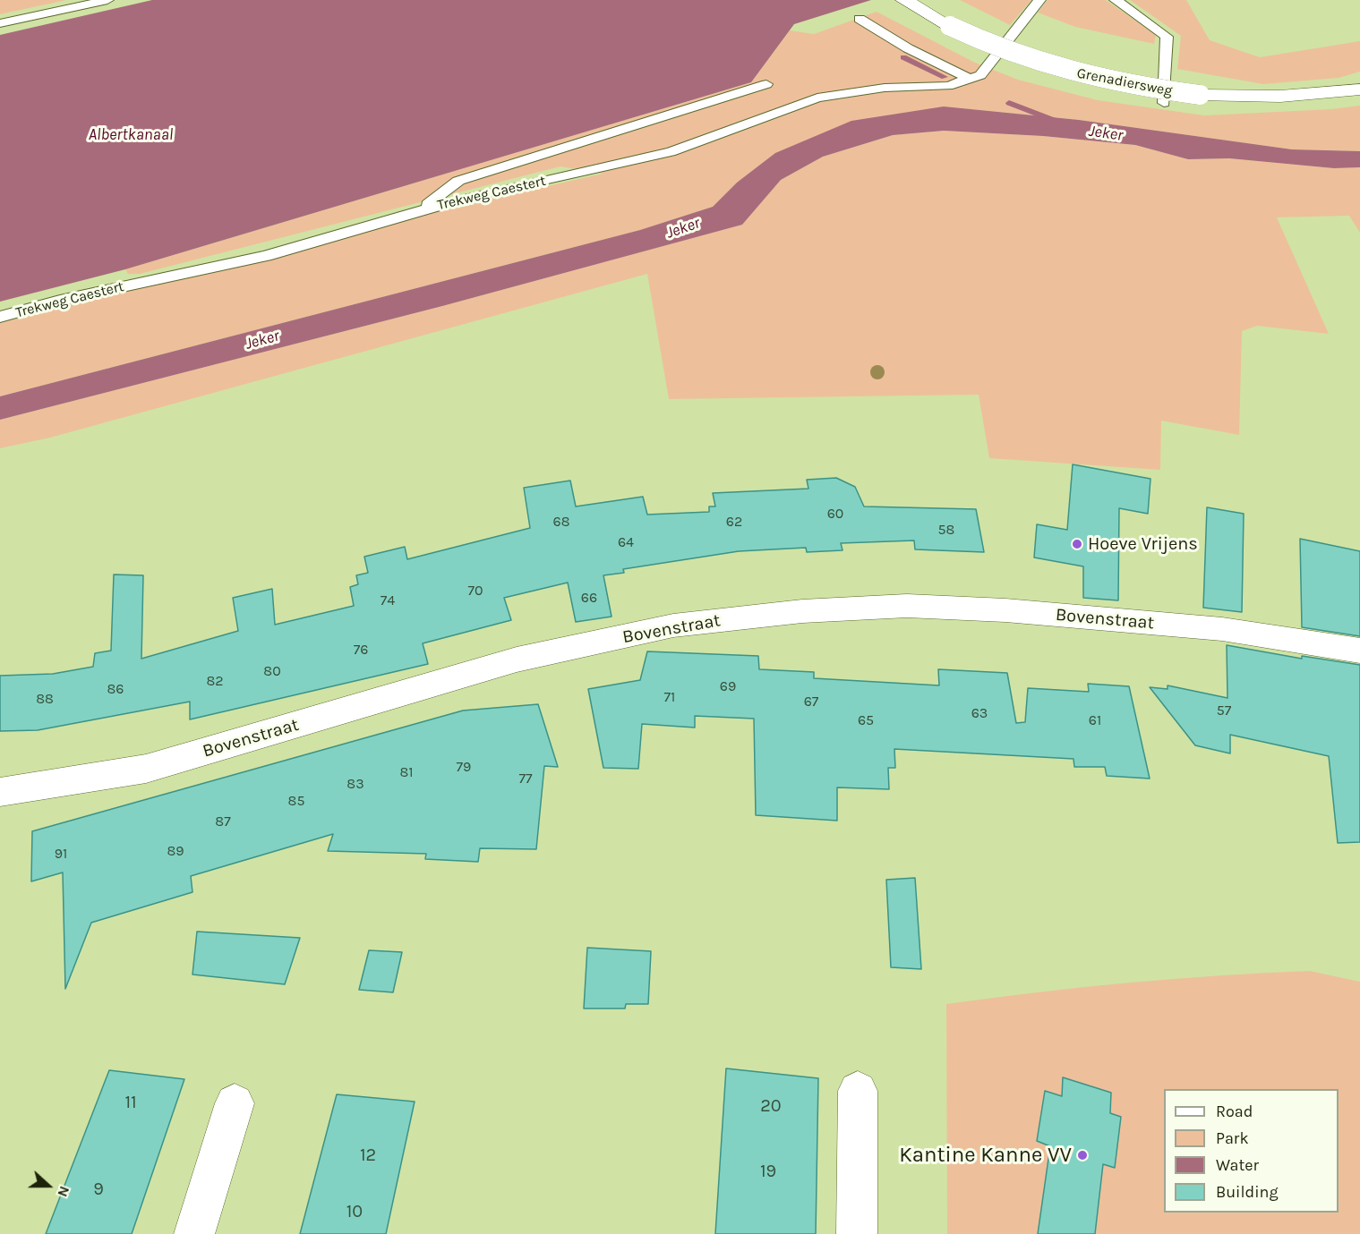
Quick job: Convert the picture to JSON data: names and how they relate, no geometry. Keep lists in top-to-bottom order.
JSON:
{
  "streets": {
    "street": ["Grenadiersweg", "Bovenstraat"],
    "lane": ["Trekweg Caestert"]
  },
  "water": ["Jeker", "Albertkanaal"],
  "places": ["Hoeve Vrijens", "Kantine Kanne VV"],
  "house_numbers": [
    "60",
    "68",
    "62",
    "58",
    "64",
    "70",
    "66",
    "74",
    "76",
    "80",
    "82",
    "69",
    "86",
    "71",
    "88",
    "67",
    "57",
    "63",
    "65",
    "61",
    "79",
    "81",
    "77",
    "83",
    "85",
    "87",
    "89",
    "91",
    "11",
    "20",
    "12",
    "19",
    "9",
    "10"
  ],
  "legend": [
    "Road",
    "Park",
    "Water",
    "Building"
  ],
  "north": "right"
}
